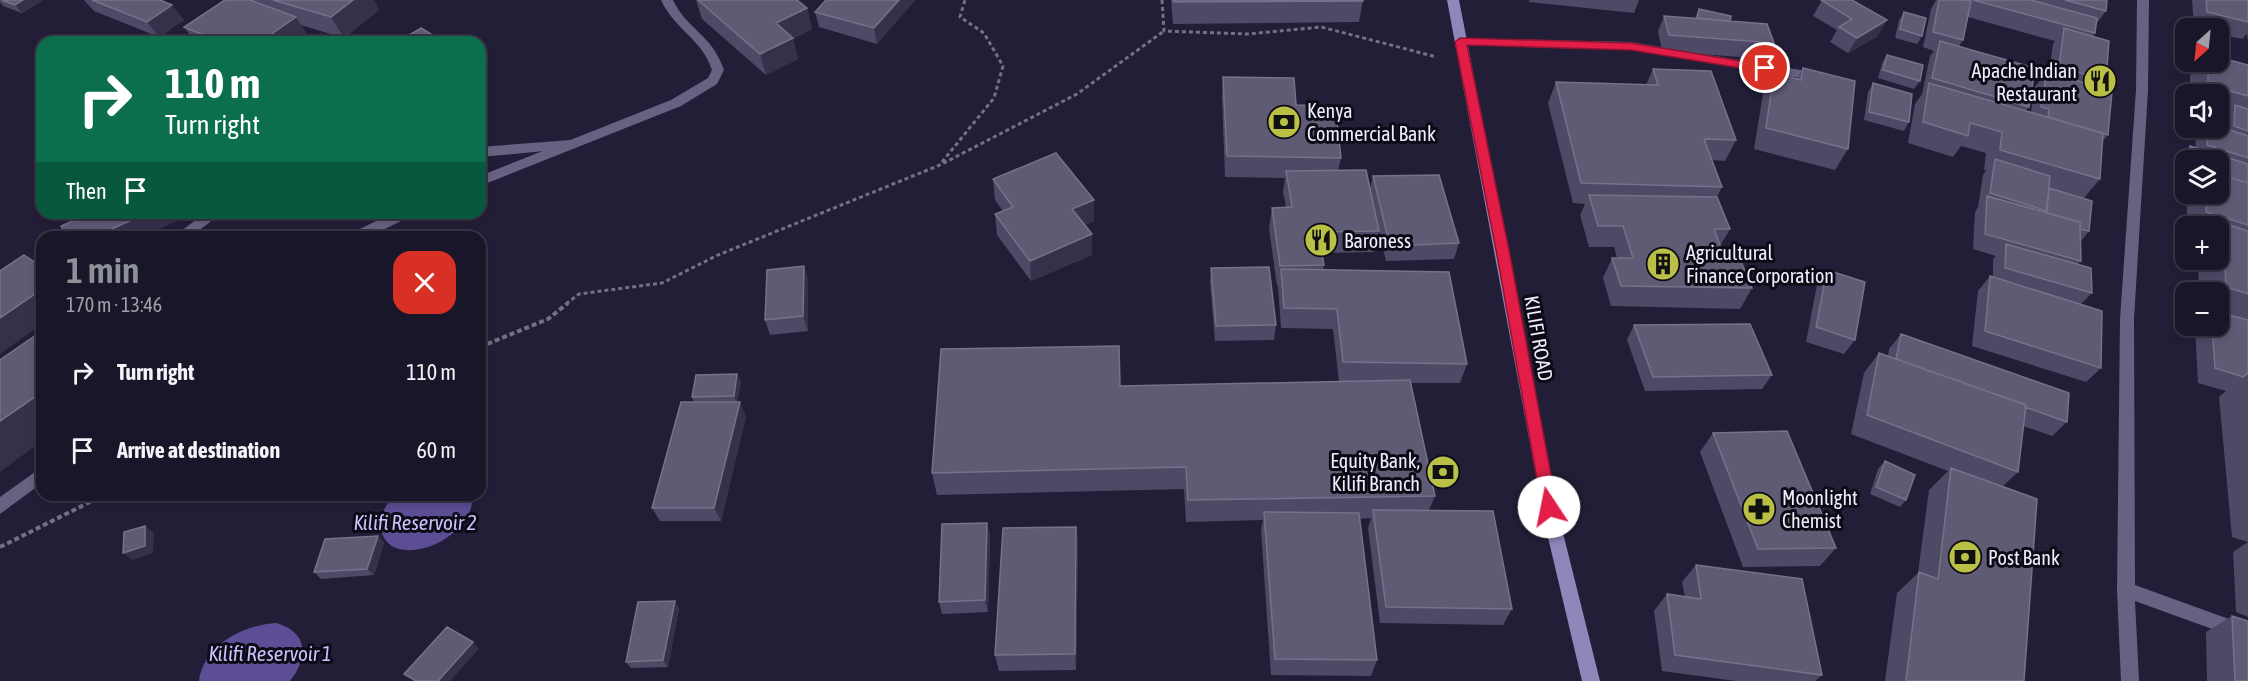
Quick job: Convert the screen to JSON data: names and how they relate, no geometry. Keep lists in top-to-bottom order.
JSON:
{
  "streets": {
    "street": ["KILIFI ROAD"]
  },
  "water": ["Kilifi Reservoir 2", "Kilifi Reservoir 1"],
  "places": {
    "restaurant": ["Apache Indian Restaurant", "Baroness"],
    "bank": ["Kenya Commercial Bank", "Equity Bank, Kilifi Branch", "Post Bank"],
    "building": ["Agricultural Finance Corporation"],
    "pharmacy": ["Moonlight Chemist"]
  },
  "north": "bottom left",
  "page": {
    "map_buttons": ["+", "−"],
    "turn": ["110 m", "Turn right"],
    "then": "Then",
    "heading": ["1 min", "170 m · 13:46"],
    "list": [
      {
        "name": "Turn right",
        "value": "110 m"
      },
      {
        "name": "Arrive at destination",
        "value": "60 m"
      }
    ]
  }
}
